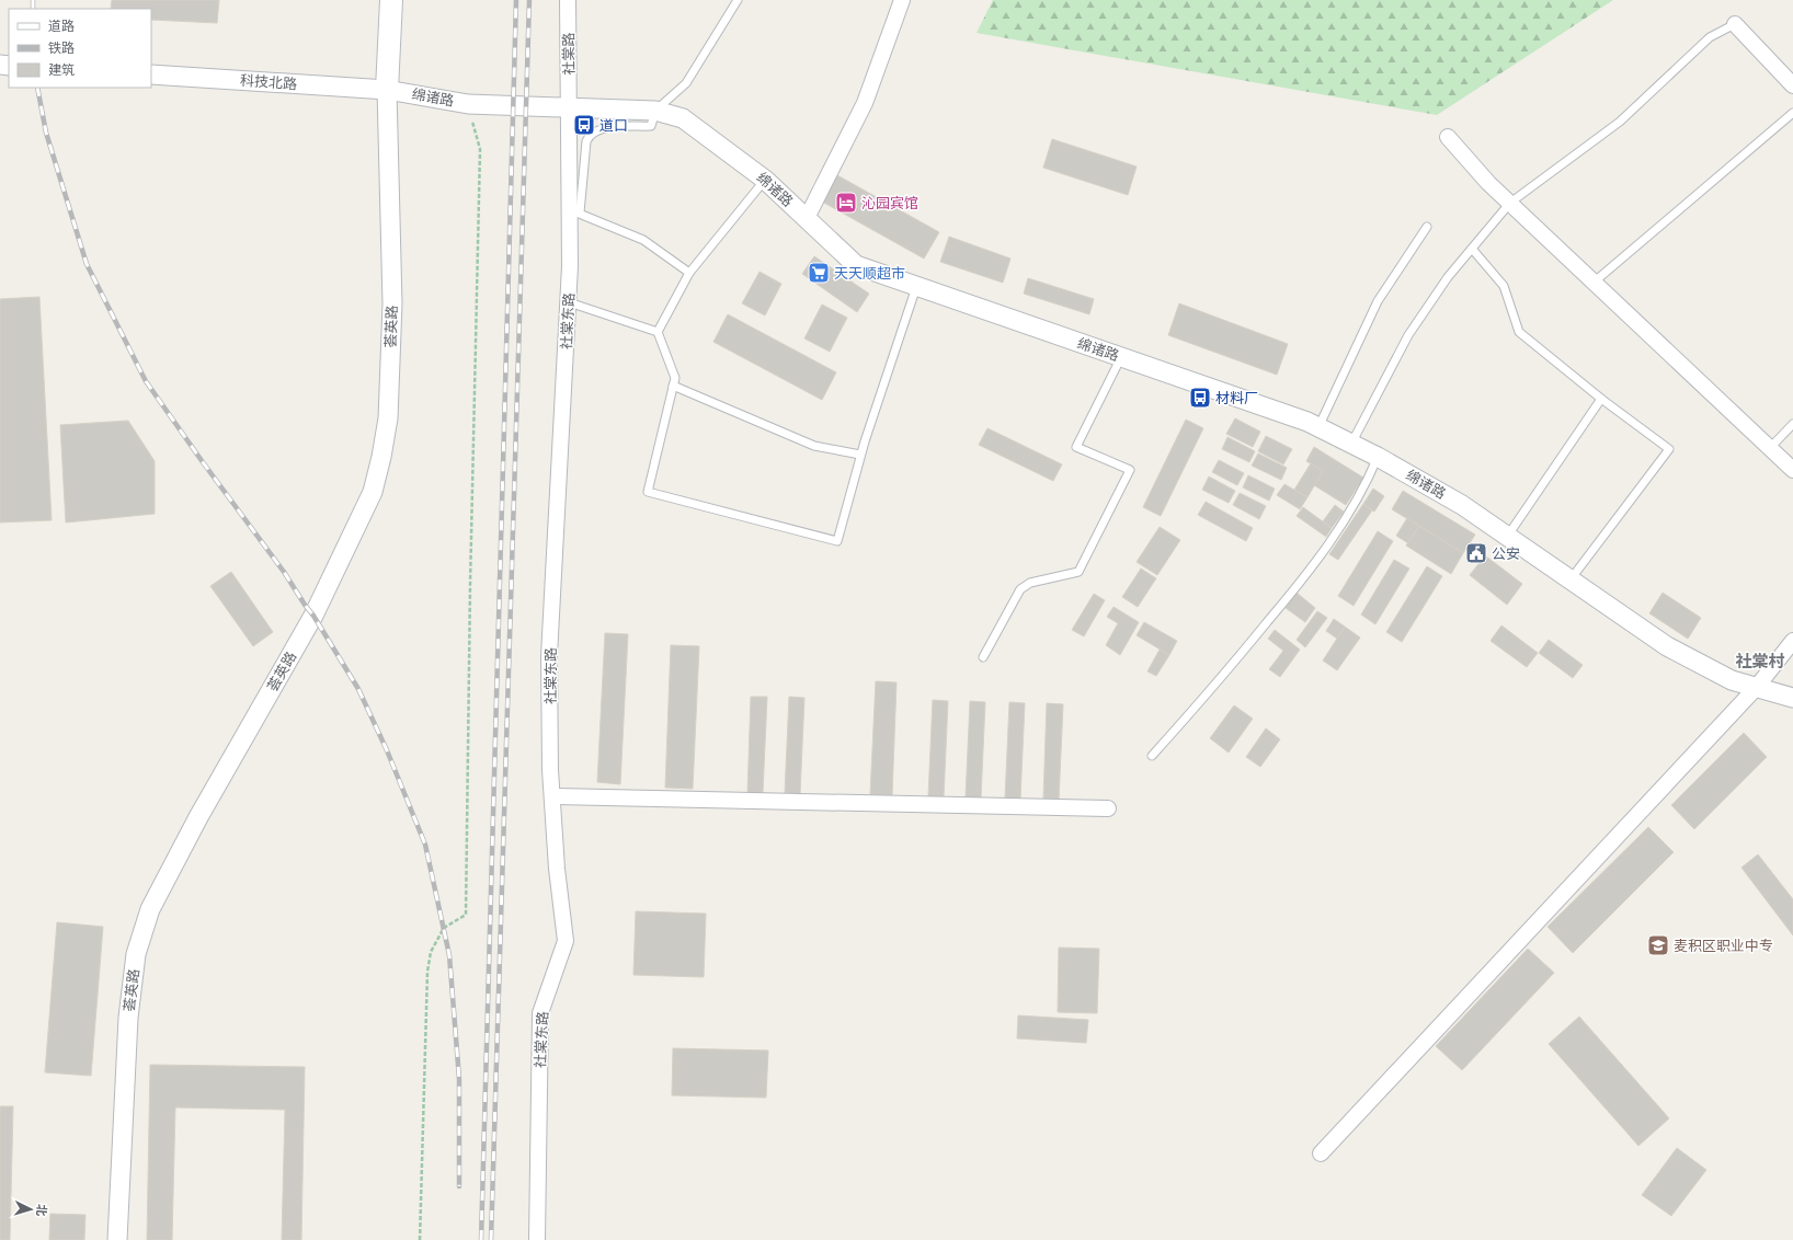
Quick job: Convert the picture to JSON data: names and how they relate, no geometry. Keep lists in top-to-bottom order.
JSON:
{
  "streets": {
    "street": [
      "社棠路",
      "科技北路",
      "绵诸路",
      "社棠东路",
      "荟英路"
    ]
  },
  "crossings": [
    ["社棠路", "绵诸路"],
    ["社棠路", "社棠东路"],
    ["科技北路", "绵诸路"],
    ["科技北路", "荟英路"],
    ["绵诸路", "社棠东路"],
    ["绵诸路", "荟英路"]
  ],
  "districts": ["社棠村"],
  "places": {
    "bus stop": ["道口", "材料厂"],
    "hotel": ["沁园宾馆"],
    "supermarket": ["天天顺超市"],
    "public building": ["公安"],
    "school or university": ["麦积区职业中专"]
  },
  "legend": ["道路", "铁路", "建筑"],
  "north": "right"
}
